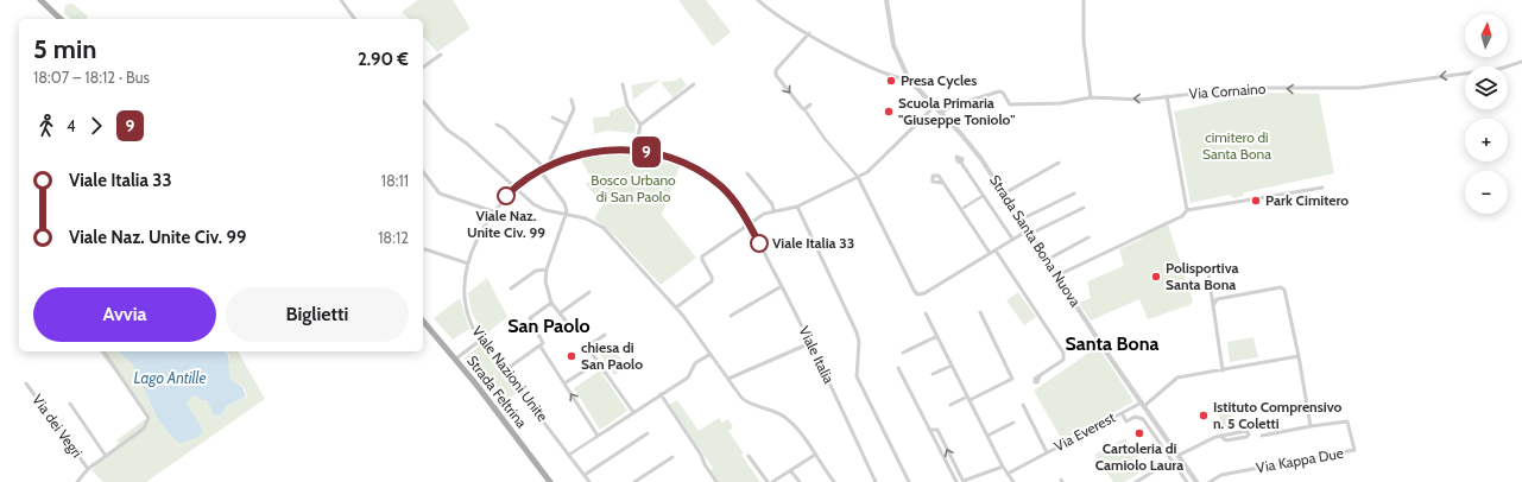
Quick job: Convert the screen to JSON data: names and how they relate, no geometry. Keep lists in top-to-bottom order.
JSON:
{
  "streets": {
    "main road": ["Strada Feltrina"],
    "street": [
      "Via Cornaino",
      "Strada Santa Bona Nuova",
      "Viale Italia",
      "Viale Nazioni Unite",
      "Via dei Vegri",
      "Via Everest",
      "Via Kappa Due"
    ]
  },
  "crossings": [
    ["Via Cornaino", "Strada Santa Bona Nuova"],
    ["Strada Santa Bona Nuova", "Via Everest"],
    ["Viale Italia", "Viale Nazioni Unite"]
  ],
  "one_way": ["Via Cornaino"],
  "districts": ["San Paolo", "Santa Bona"],
  "water": ["Lago Antille"],
  "parks": ["cimitero di Santa Bona", "Bosco Urbano di San Paolo"],
  "places": [
    "Presa Cycles",
    "Scuola Primaria \"Giuseppe Toniolo\"",
    "Viale Naz. Unite Civ. 99",
    "Park Cimitero",
    "Viale Italia 33",
    "Polisportiva Santa Bona",
    "chiesa di San Paolo",
    "Istituto Comprensivo n. 5 Coletti",
    "Cartoleria di Camiolo Laura"
  ],
  "lines": ["bus line 9"],
  "north": "top",
  "page": {
    "on_map": "9",
    "map_buttons": ["+", "−"],
    "heading": ["5 min", "18:07 – 18:12 · Bus", "2.90 €"],
    "legs": ["4", "9"],
    "list": [
      {
        "name": "Viale Italia 33",
        "value": "18:11"
      },
      {
        "name": "Viale Naz. Unite Civ. 99",
        "value": "18:12"
      }
    ],
    "buttons": ["Avvia", "Biglietti"]
  }
}
